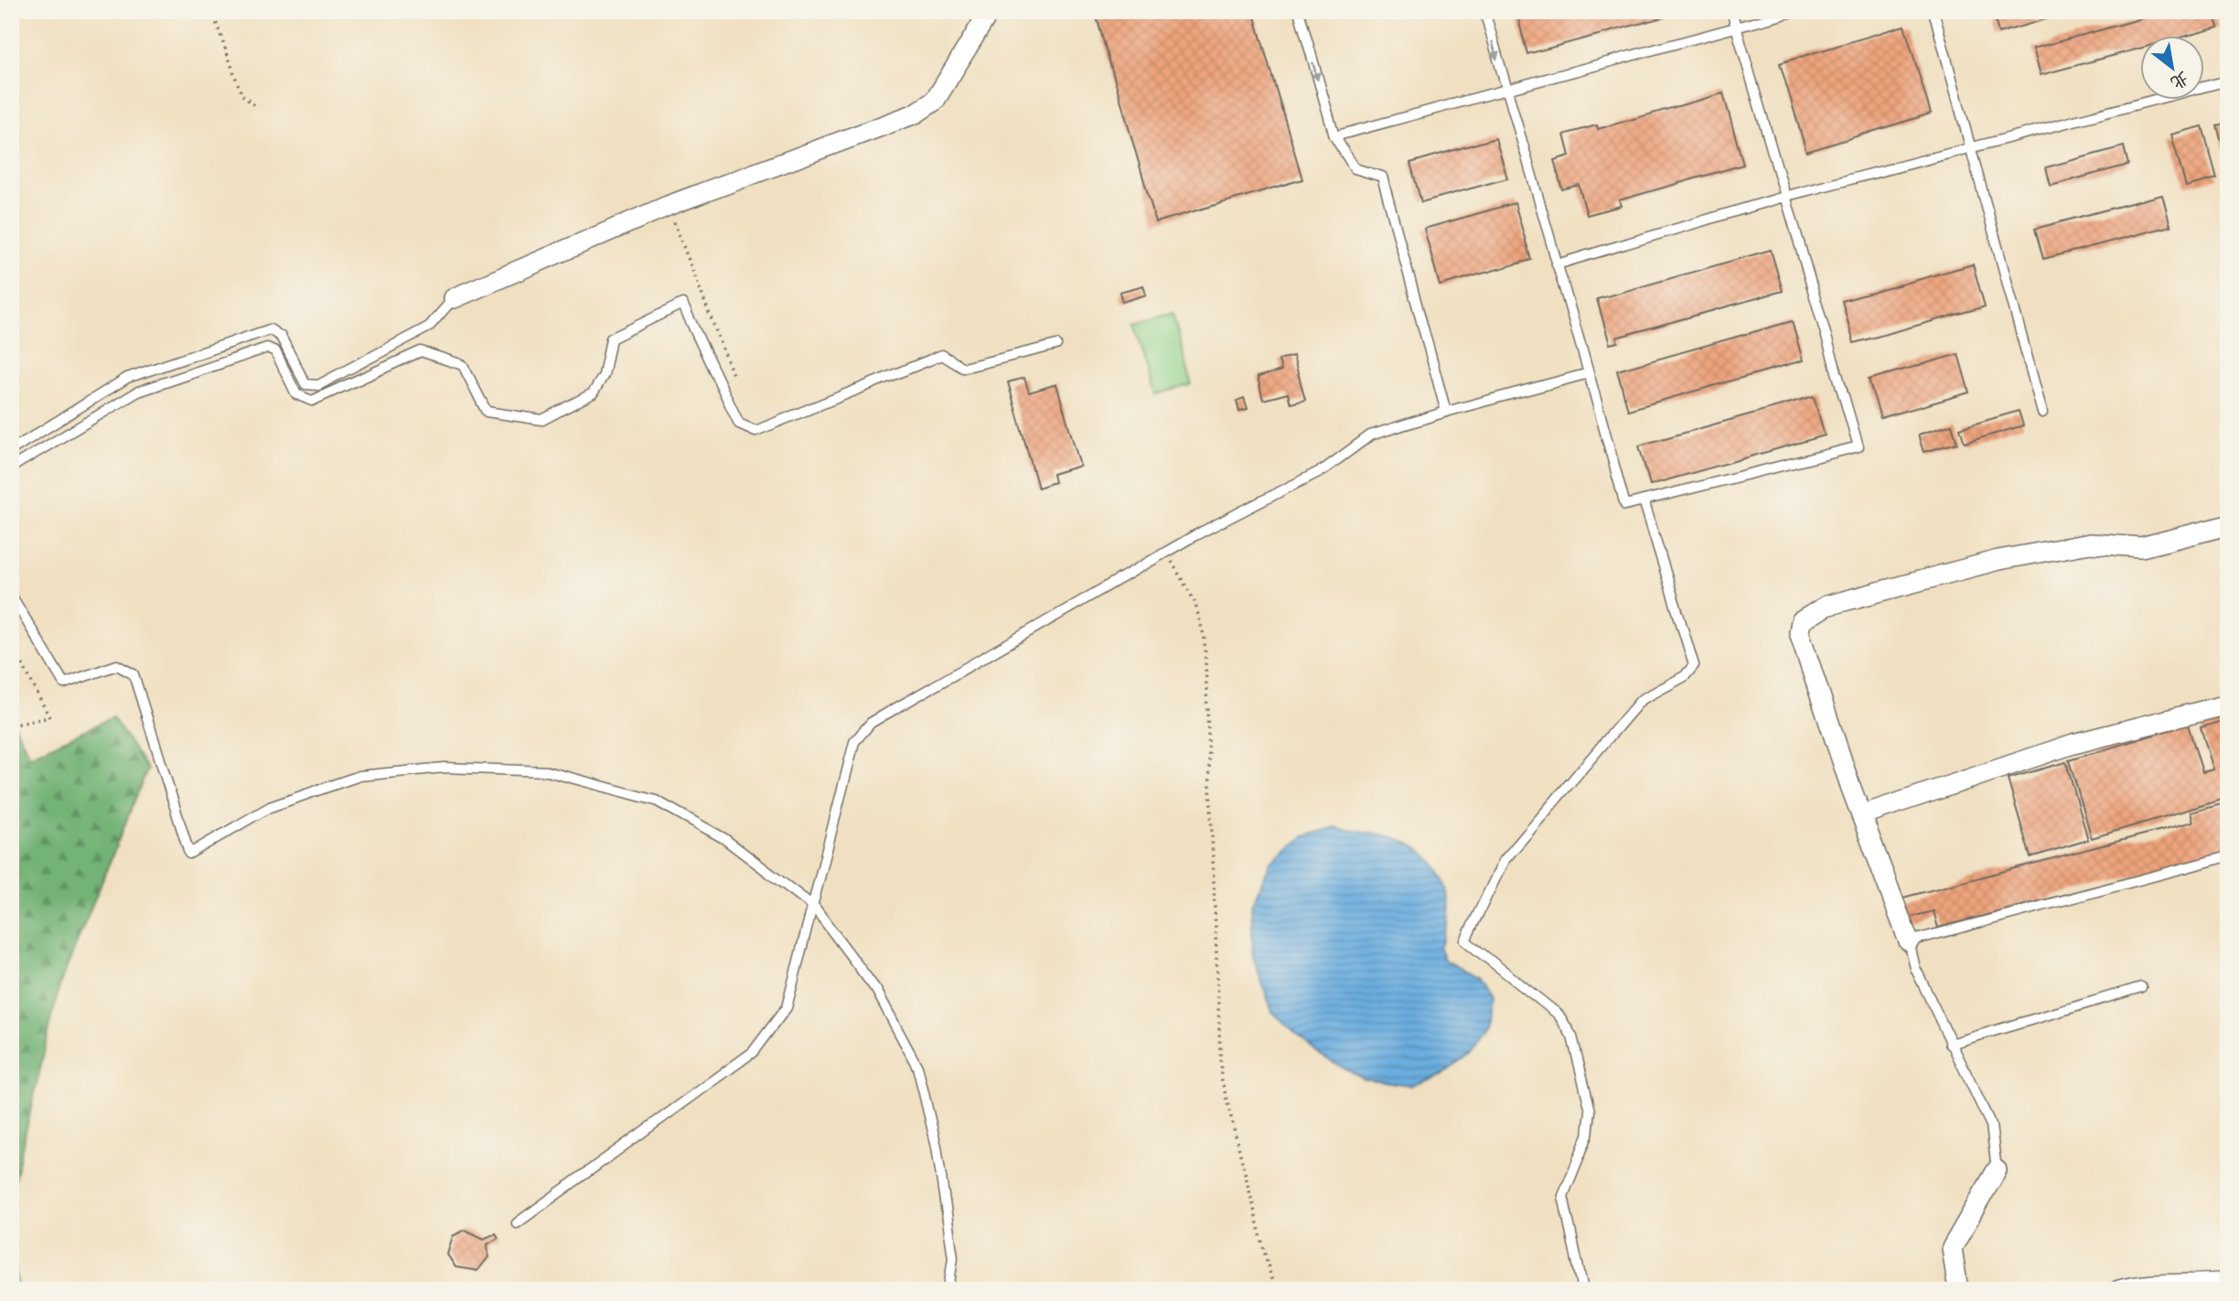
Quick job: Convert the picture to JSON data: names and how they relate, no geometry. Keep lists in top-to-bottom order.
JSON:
{
  "north": "bottom right"
}
